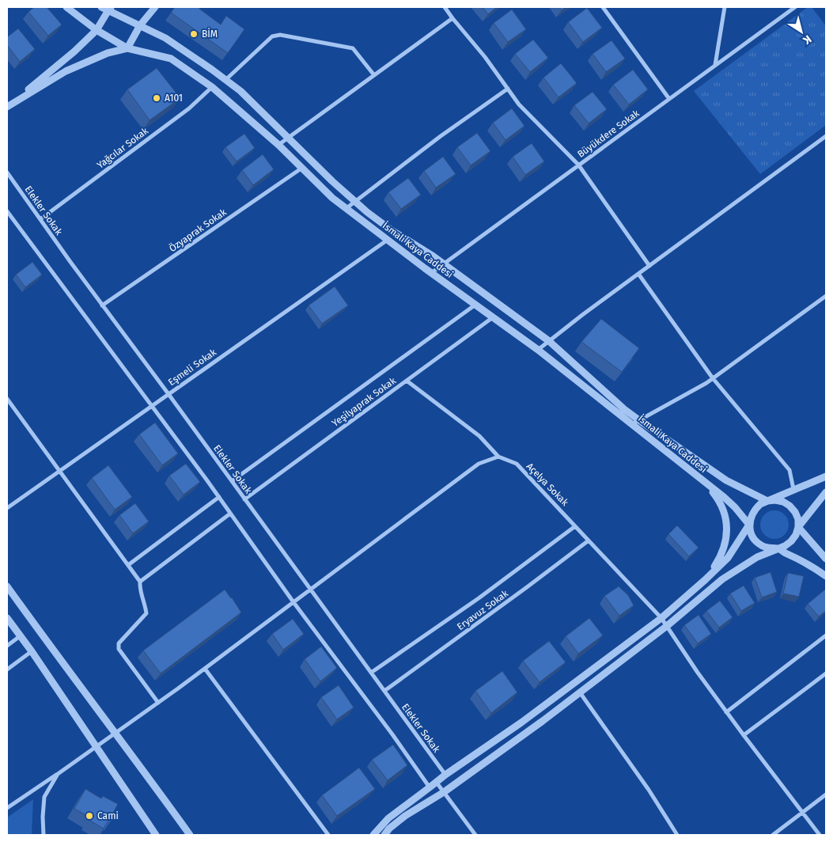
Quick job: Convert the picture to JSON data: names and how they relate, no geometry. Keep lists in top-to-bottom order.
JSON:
{
  "streets": {
    "street": [
      "Büyükdere Sokak",
      "Yağcılar Sokak",
      "Elekler Sokak",
      "Özyaprak Sokak",
      "İsmali Kaya Caddesi",
      "Eşmeli Sokak",
      "Yeşilyaprak Sokak",
      "Açelya Sokak",
      "Eryavuz Sokak"
    ]
  },
  "crossings": [
    ["Büyükdere Sokak", "İsmali Kaya Caddesi"],
    ["Yağcılar Sokak", "Elekler Sokak"],
    ["Yağcılar Sokak", "İsmali Kaya Caddesi"],
    ["Elekler Sokak", "Özyaprak Sokak"],
    ["Elekler Sokak", "Eşmeli Sokak"],
    ["Elekler Sokak", "Yeşilyaprak Sokak"],
    ["Elekler Sokak", "Eryavuz Sokak"],
    ["Özyaprak Sokak", "İsmali Kaya Caddesi"],
    ["İsmali Kaya Caddesi", "Eşmeli Sokak"],
    ["İsmali Kaya Caddesi", "Yeşilyaprak Sokak"],
    ["Yeşilyaprak Sokak", "Açelya Sokak"],
    ["Açelya Sokak", "Eryavuz Sokak"]
  ],
  "places": ["BİM", "A101", "Cami"],
  "north": "bottom right"
}
